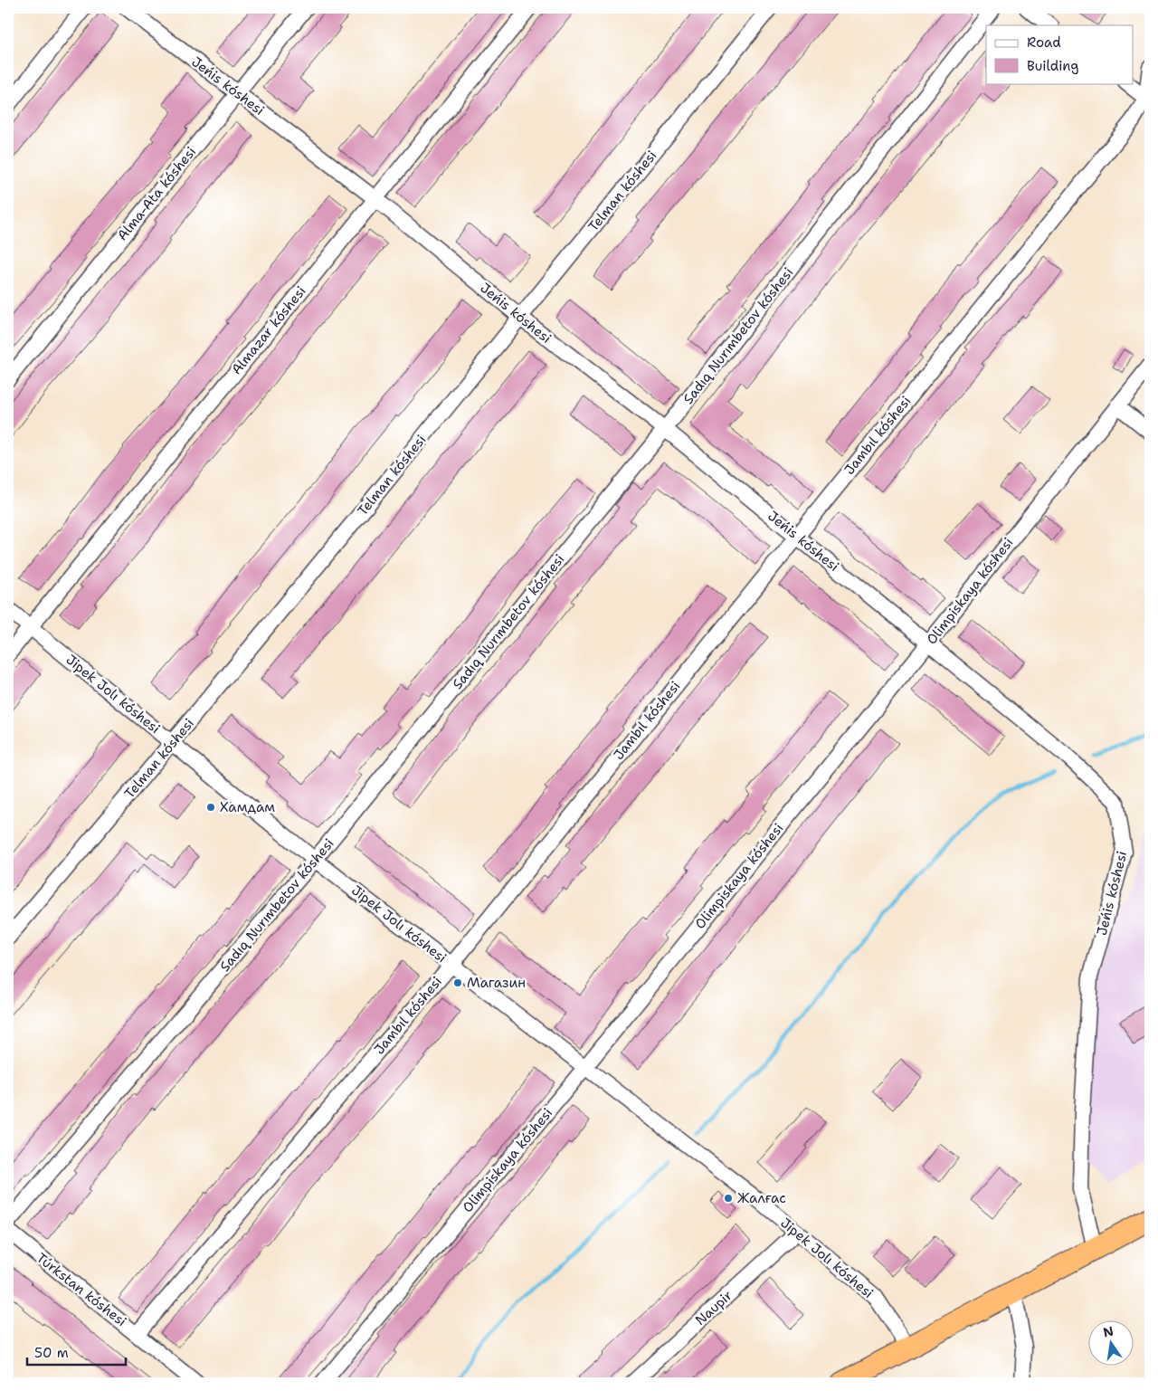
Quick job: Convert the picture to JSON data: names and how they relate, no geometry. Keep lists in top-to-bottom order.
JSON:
{
  "streets": {
    "street": [
      "Jeńis kóshesi",
      "Telman kóshesi",
      "Alma-Ata kóshesi",
      "Almazar kóshesi",
      "Sadıq Nurımbetov kóshesi",
      "Jambıl kóshesi",
      "Olimpiskaya kóshesi",
      "Jipek Jolı kóshesi",
      "Túrkstan kóshesi",
      "Naupir"
    ]
  },
  "crossings": [
    ["Jeńis kóshesi", "Telman kóshesi"],
    ["Jeńis kóshesi", "Alma-Ata kóshesi"],
    ["Jeńis kóshesi", "Almazar kóshesi"],
    ["Jeńis kóshesi", "Sadıq Nurımbetov kóshesi"],
    ["Jeńis kóshesi", "Jambıl kóshesi"],
    ["Jeńis kóshesi", "Olimpiskaya kóshesi"],
    ["Telman kóshesi", "Jipek Jolı kóshesi"],
    ["Almazar kóshesi", "Jipek Jolı kóshesi"],
    ["Sadıq Nurımbetov kóshesi", "Jipek Jolı kóshesi"],
    ["Jambıl kóshesi", "Jipek Jolı kóshesi"],
    ["Jambıl kóshesi", "Túrkstan kóshesi"],
    ["Olimpiskaya kóshesi", "Jipek Jolı kóshesi"],
    ["Jipek Jolı kóshesi", "Naupir"]
  ],
  "places": ["Хамдам", "Магазин", "Жалғас"],
  "legend": ["Road", "Building"],
  "scale_bar": "50 m",
  "north": "top"
}
